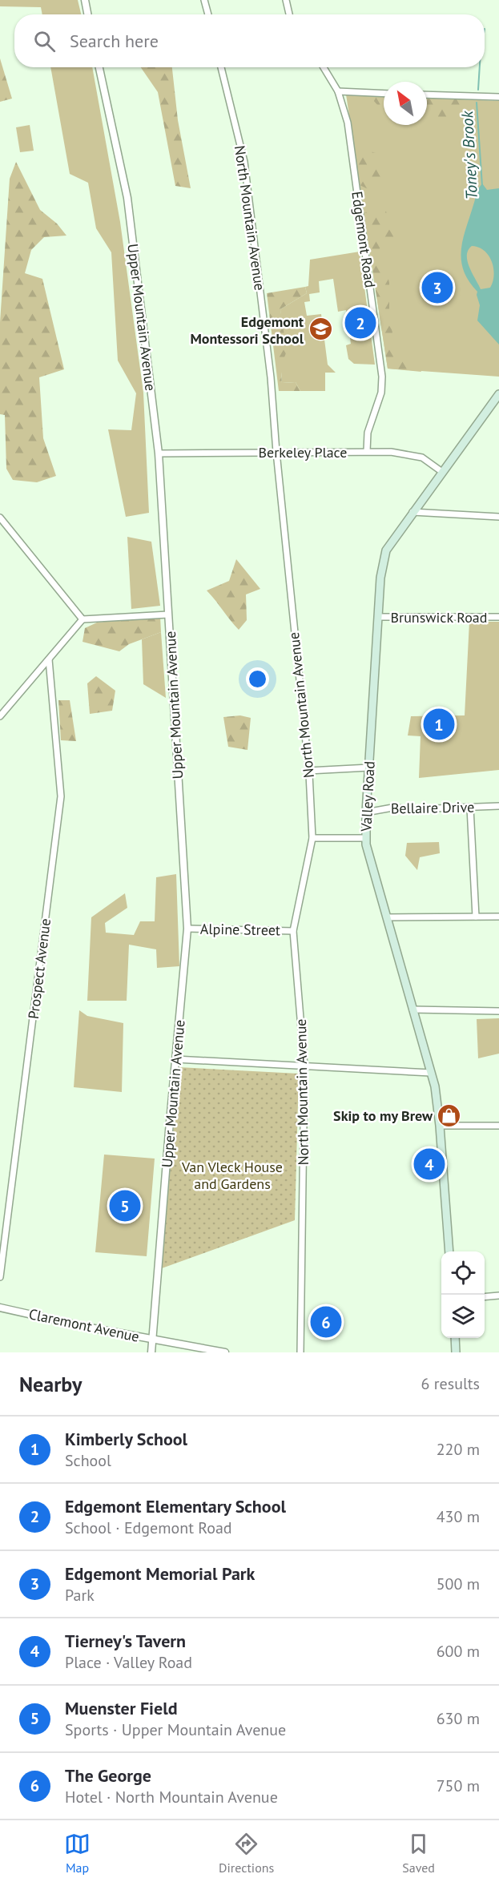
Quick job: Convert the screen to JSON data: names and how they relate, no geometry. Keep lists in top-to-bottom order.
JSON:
{
  "streets": {
    "main road": ["Valley Road"],
    "street": [
      "North Mountain Avenue",
      "Edgemont Road",
      "Upper Mountain Avenue",
      "Berkeley Place",
      "Brunswick Road",
      "Bellaire Drive",
      "Alpine Street",
      "Prospect Avenue",
      "Claremont Avenue"
    ]
  },
  "crossings": [
    ["North Mountain Avenue", "Berkeley Place"],
    ["North Mountain Avenue", "Alpine Street"],
    ["Edgemont Road", "Berkeley Place"],
    ["Upper Mountain Avenue", "Berkeley Place"],
    ["Upper Mountain Avenue", "Alpine Street"],
    ["Upper Mountain Avenue", "Claremont Avenue"],
    ["Berkeley Place", "Valley Road"],
    ["Brunswick Road", "Valley Road"],
    ["Valley Road", "Bellaire Drive"]
  ],
  "water": ["Toney's Brook"],
  "parks": ["Van Vleck House and Gardens"],
  "places": {
    "school or university": ["Edgemont Montessori School"],
    "shop": ["Skip to my Brew"]
  },
  "north": "top left",
  "page": {
    "search": "Search here",
    "pins": [
      "3",
      "2",
      "1",
      "4",
      "5",
      "6"
    ],
    "heading": ["Nearby", "6 results"],
    "list": [
      {
        "mark": "1",
        "name": "Kimberly School",
        "note": "School",
        "value": "220 m"
      },
      {
        "mark": "2",
        "name": "Edgemont Elementary School",
        "note": "School · Edgemont Road",
        "value": "430 m"
      },
      {
        "mark": "3",
        "name": "Edgemont Memorial Park",
        "note": "Park",
        "value": "500 m"
      },
      {
        "mark": "4",
        "name": "Tierney's Tavern",
        "note": "Place · Valley Road",
        "value": "600 m"
      },
      {
        "mark": "5",
        "name": "Muenster Field",
        "note": "Sports · Upper Mountain Avenue",
        "value": "630 m"
      },
      {
        "mark": "6",
        "name": "The George",
        "note": "Hotel · North Mountain Avenue",
        "value": "750 m"
      }
    ],
    "nav": ["Map", "Directions", "Saved"]
  }
}
